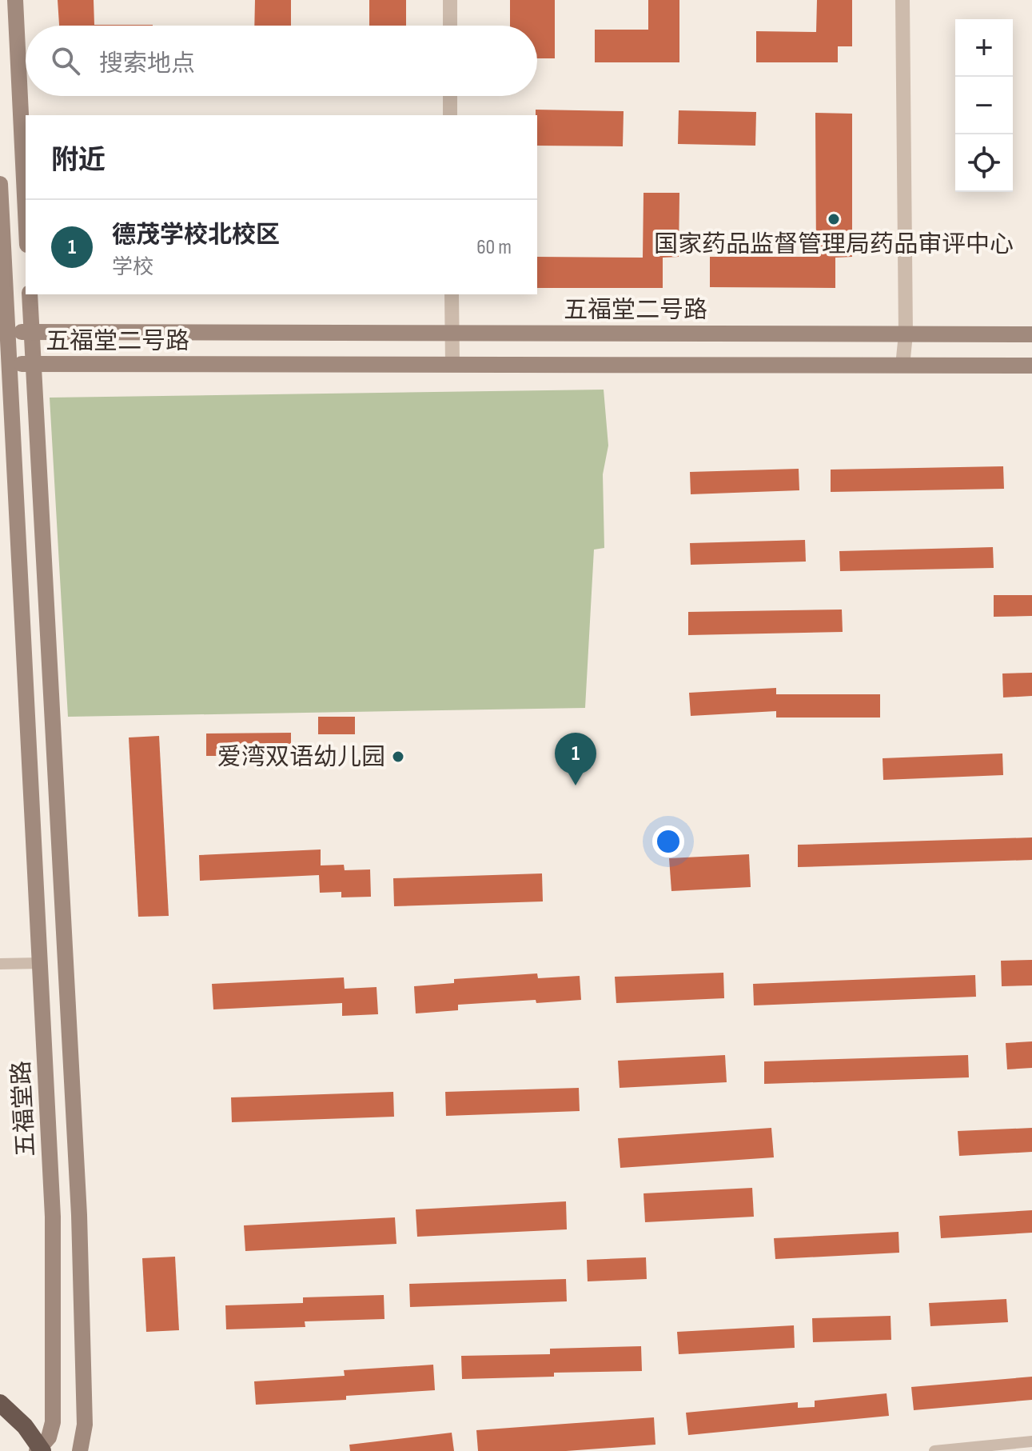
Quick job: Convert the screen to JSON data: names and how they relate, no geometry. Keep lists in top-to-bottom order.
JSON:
{
  "streets": {
    "main road": ["五福堂二号路", "五福堂路"]
  },
  "crossings": [
    ["五福堂二号路", "五福堂路"]
  ],
  "places": ["国家药品监督管理局药品审评中心", "爱湾双语幼儿园"],
  "page": {
    "map_buttons": ["+", "−"],
    "search": "搜索地点",
    "heading": "附近",
    "list": [
      {
        "mark": "1",
        "name": "德茂学校北校区",
        "note": "学校",
        "value": "60 m"
      }
    ],
    "pins": "1"
  }
}
